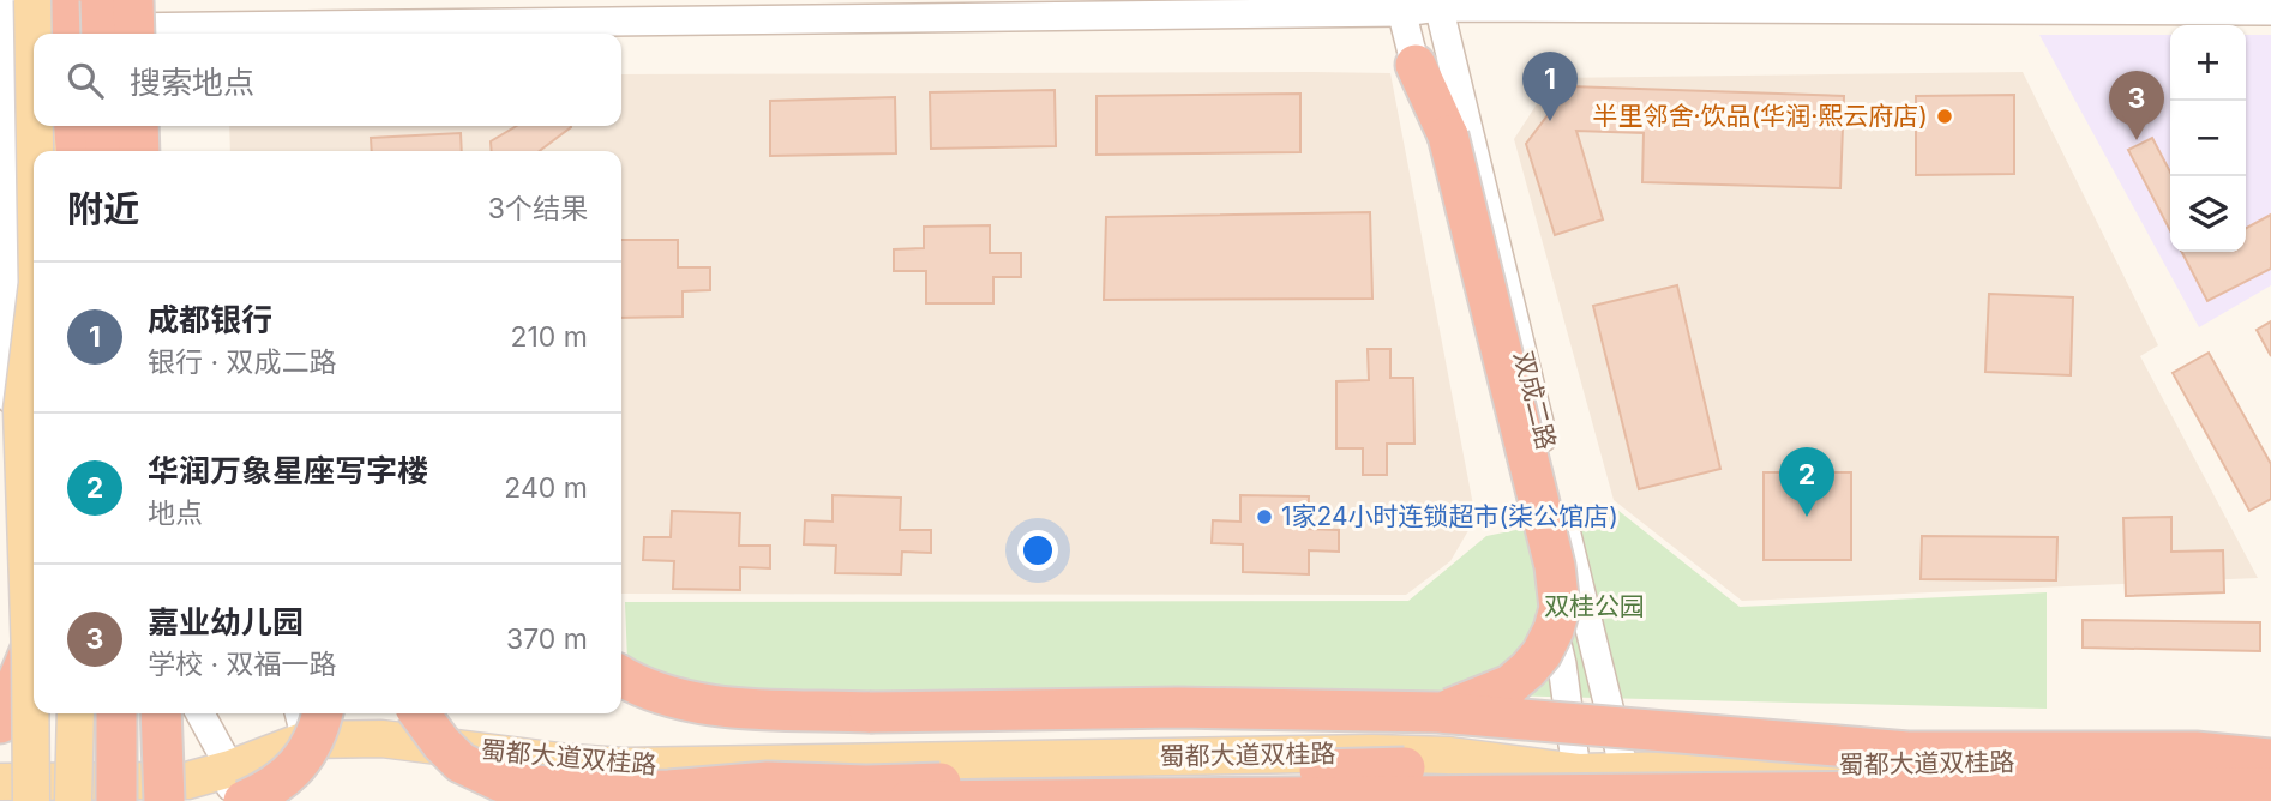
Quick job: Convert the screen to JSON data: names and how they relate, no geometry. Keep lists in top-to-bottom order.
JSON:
{
  "streets": {
    "main road": ["蜀都大道双桂路"],
    "street": ["双成二路"]
  },
  "crossings": [
    ["双成二路", "蜀都大道双桂路"]
  ],
  "parks": ["双桂公园"],
  "places": ["半里邻舍·饮品(华润·熙云府店)", "1家24小时连锁超市(柒公馆店)"],
  "page": {
    "map_buttons": ["+", "−"],
    "search": "搜索地点",
    "pins": ["1", "3", "2"],
    "heading": ["附近", "3个结果"],
    "list": [
      {
        "mark": "1",
        "name": "成都银行",
        "note": "银行 · 双成二路",
        "value": "210 m"
      },
      {
        "mark": "2",
        "name": "华润万象星座写字楼",
        "note": "地点",
        "value": "240 m"
      },
      {
        "mark": "3",
        "name": "嘉业幼儿园",
        "note": "学校 · 双福一路",
        "value": "370 m"
      }
    ]
  }
}
